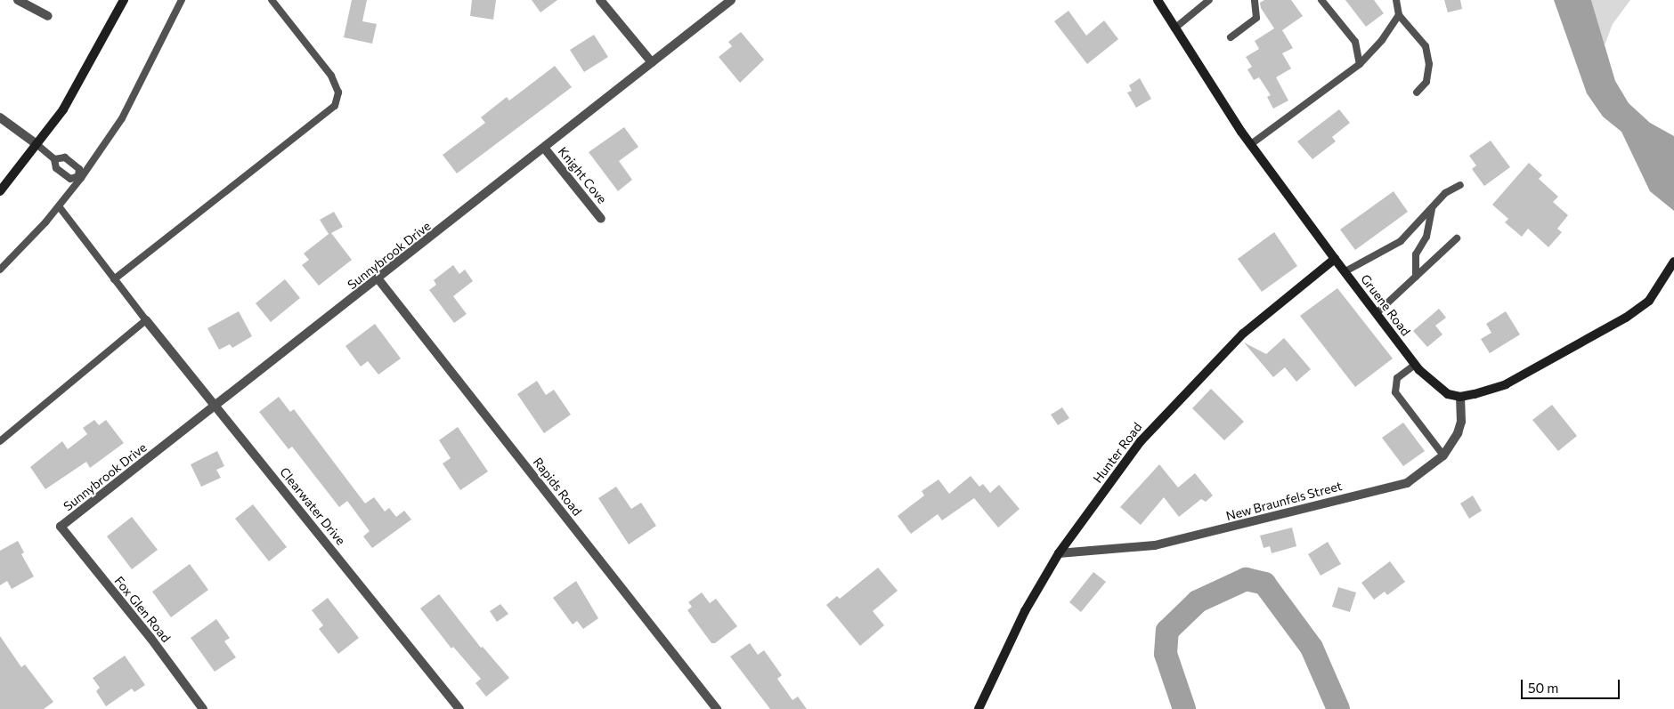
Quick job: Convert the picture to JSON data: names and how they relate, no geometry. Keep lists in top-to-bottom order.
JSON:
{
  "streets": {
    "street": [
      "Knight Cove",
      "Sunnybrook Drive",
      "Gruene Road",
      "Hunter Road",
      "Rapids Road",
      "New Braunfels Street",
      "Clearwater Drive",
      "Fox Glen Road"
    ]
  },
  "crossings": [
    ["Knight Cove", "Sunnybrook Drive"],
    ["Sunnybrook Drive", "Rapids Road"],
    ["Sunnybrook Drive", "Clearwater Drive"],
    ["Sunnybrook Drive", "Fox Glen Road"],
    ["Gruene Road", "Hunter Road"],
    ["Gruene Road", "New Braunfels Street"],
    ["Hunter Road", "New Braunfels Street"]
  ],
  "scale_bar": "50 m"
}
